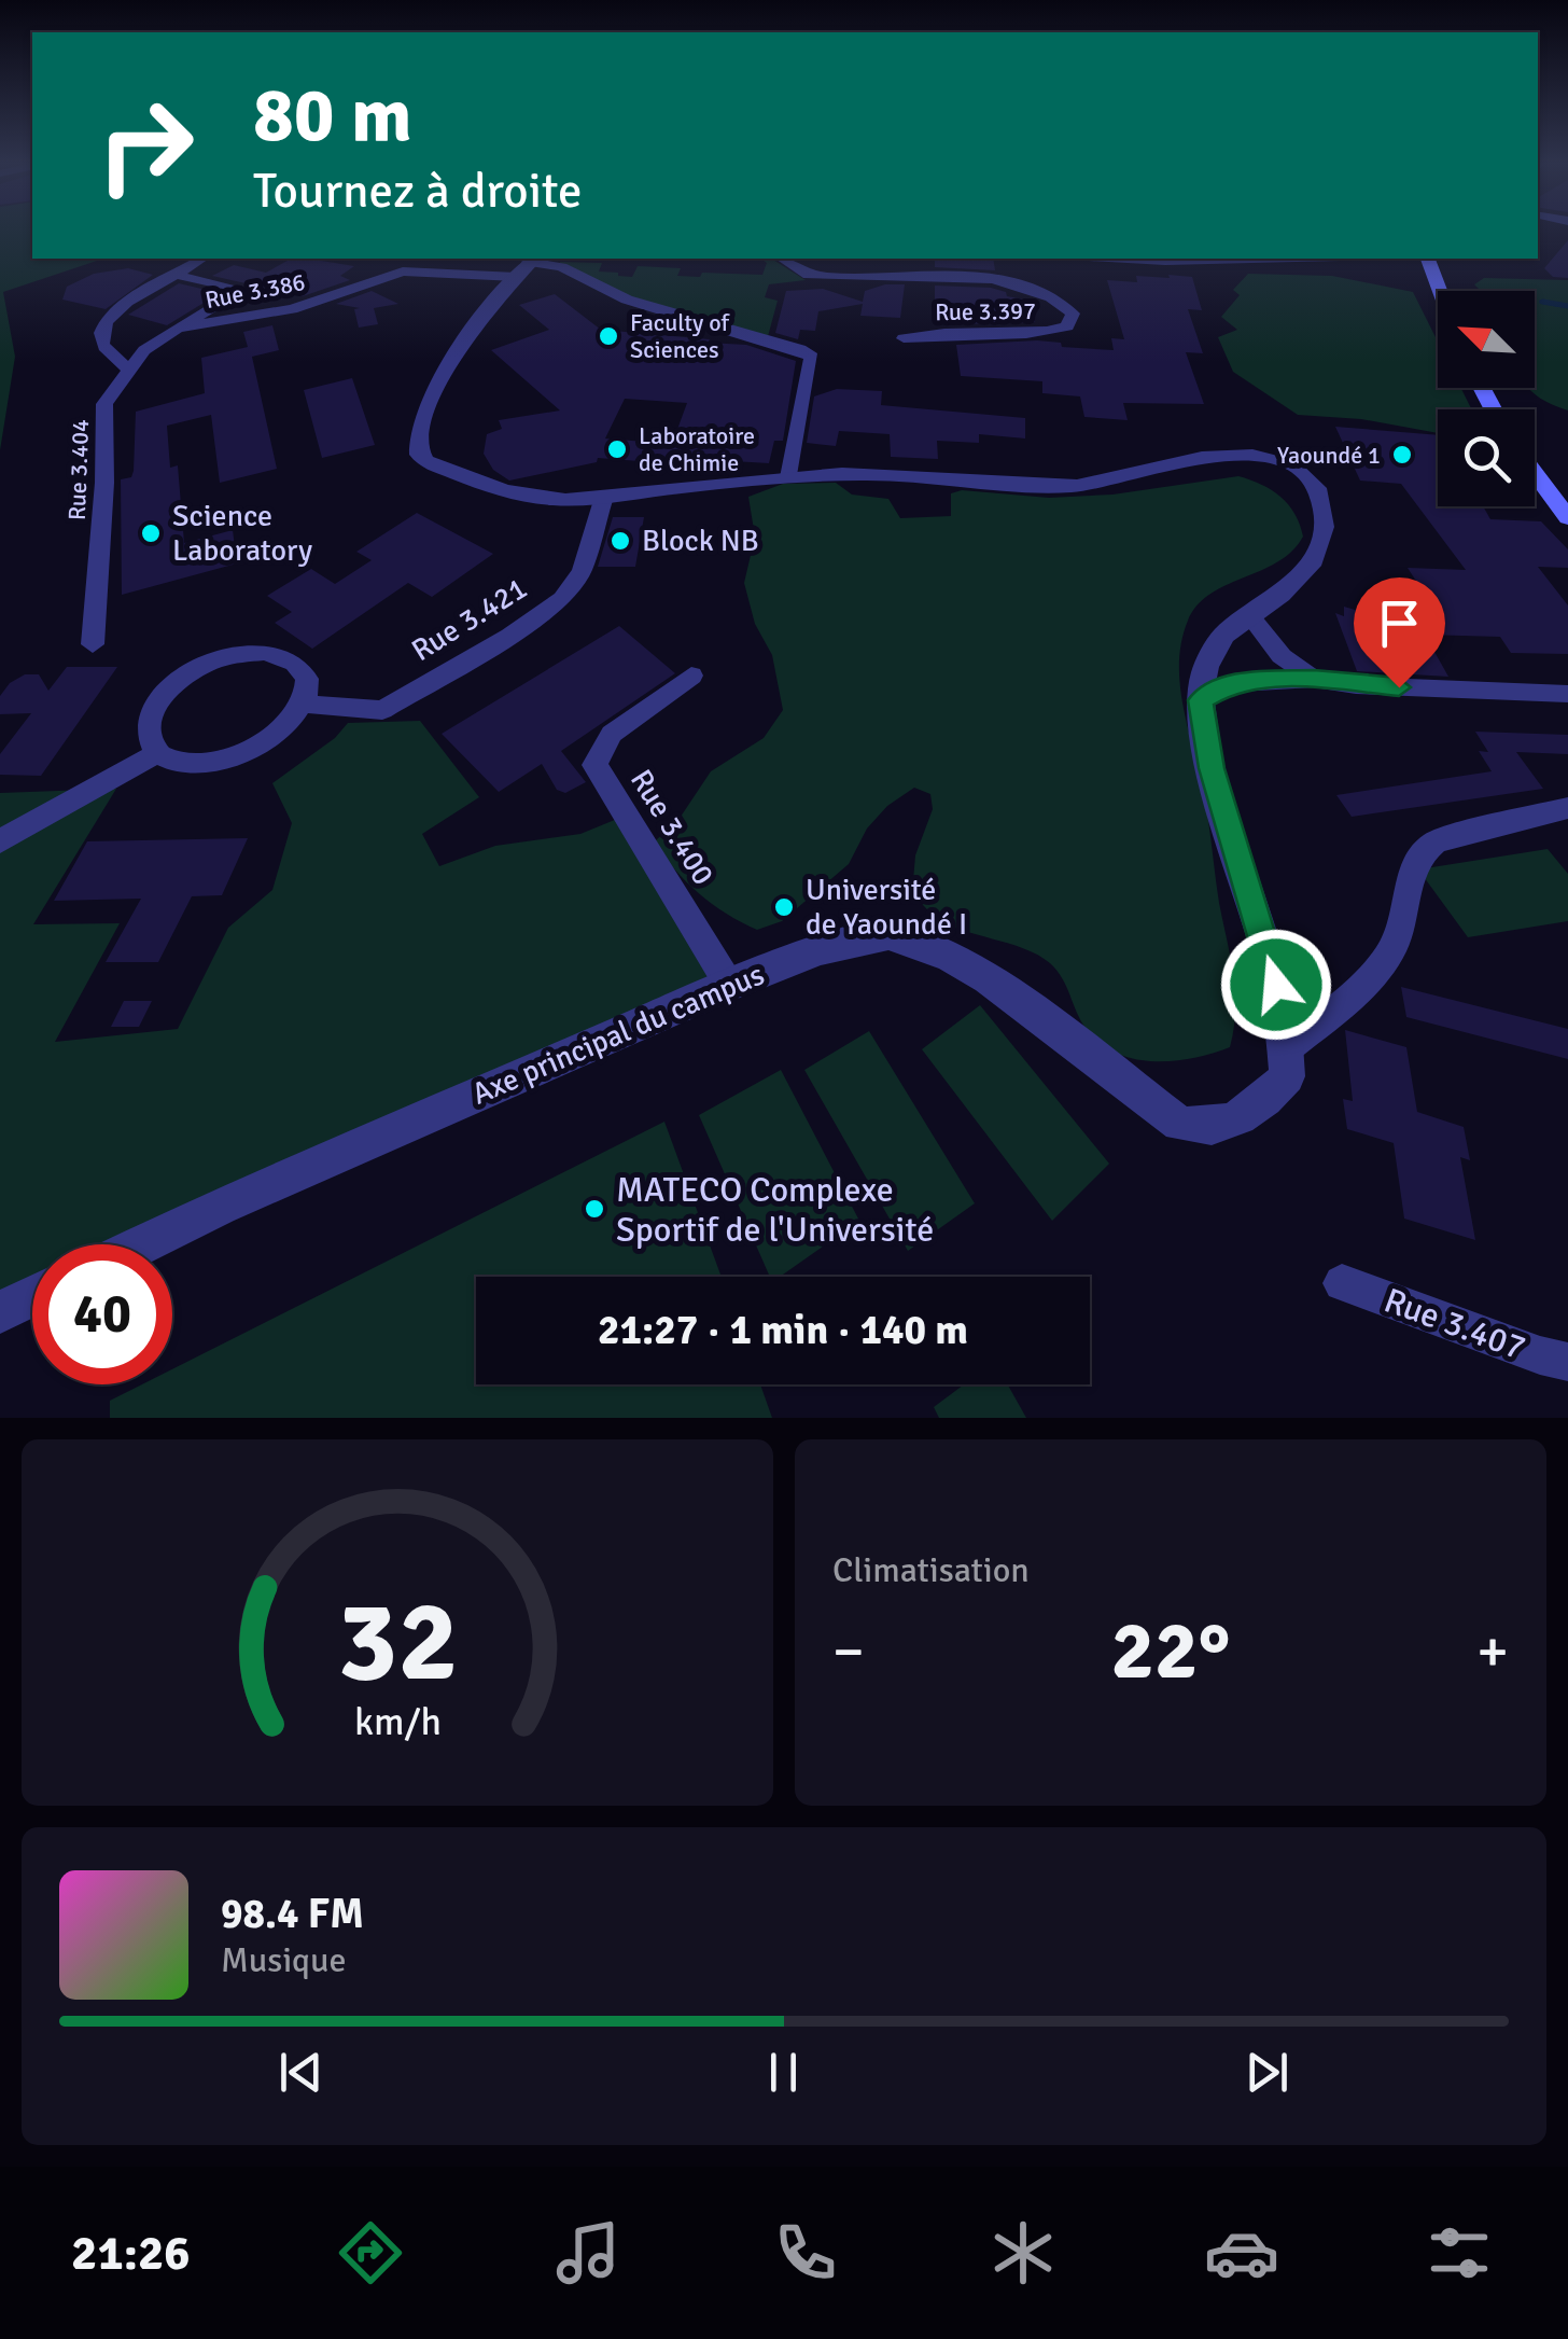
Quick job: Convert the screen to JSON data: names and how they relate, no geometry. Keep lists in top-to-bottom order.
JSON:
{
  "streets": {
    "street": [
      "Rue 3.386",
      "Rue 3.397",
      "Rue 3.404",
      "Rue 3.421",
      "Rue 3.400",
      "Axe principal du campus",
      "Rue 3.407"
    ]
  },
  "crossings": [
    ["Rue 3.386", "Rue 3.404"],
    ["Rue 3.400", "Axe principal du campus"]
  ],
  "places": [
    "Faculty of Sciences",
    "Laboratoire de Chimie",
    "Yaoundé 1",
    "Science Laboratory",
    "Block NB",
    "Université de Yaoundé I",
    "MATECO Complexe Sportif de l'Université"
  ],
  "north": "top left",
  "page": {
    "turn": ["80 m", "Tournez à droite"],
    "limit": "40",
    "trip": "21:27 · 1 min · 140 m",
    "tile": "Climatisation",
    "heat": ["−", "22°", "+"],
    "song": ["98.4 FM", "Musique"],
    "tabs": "21:26",
    "gauge": ["32", "km/h"]
  }
}
